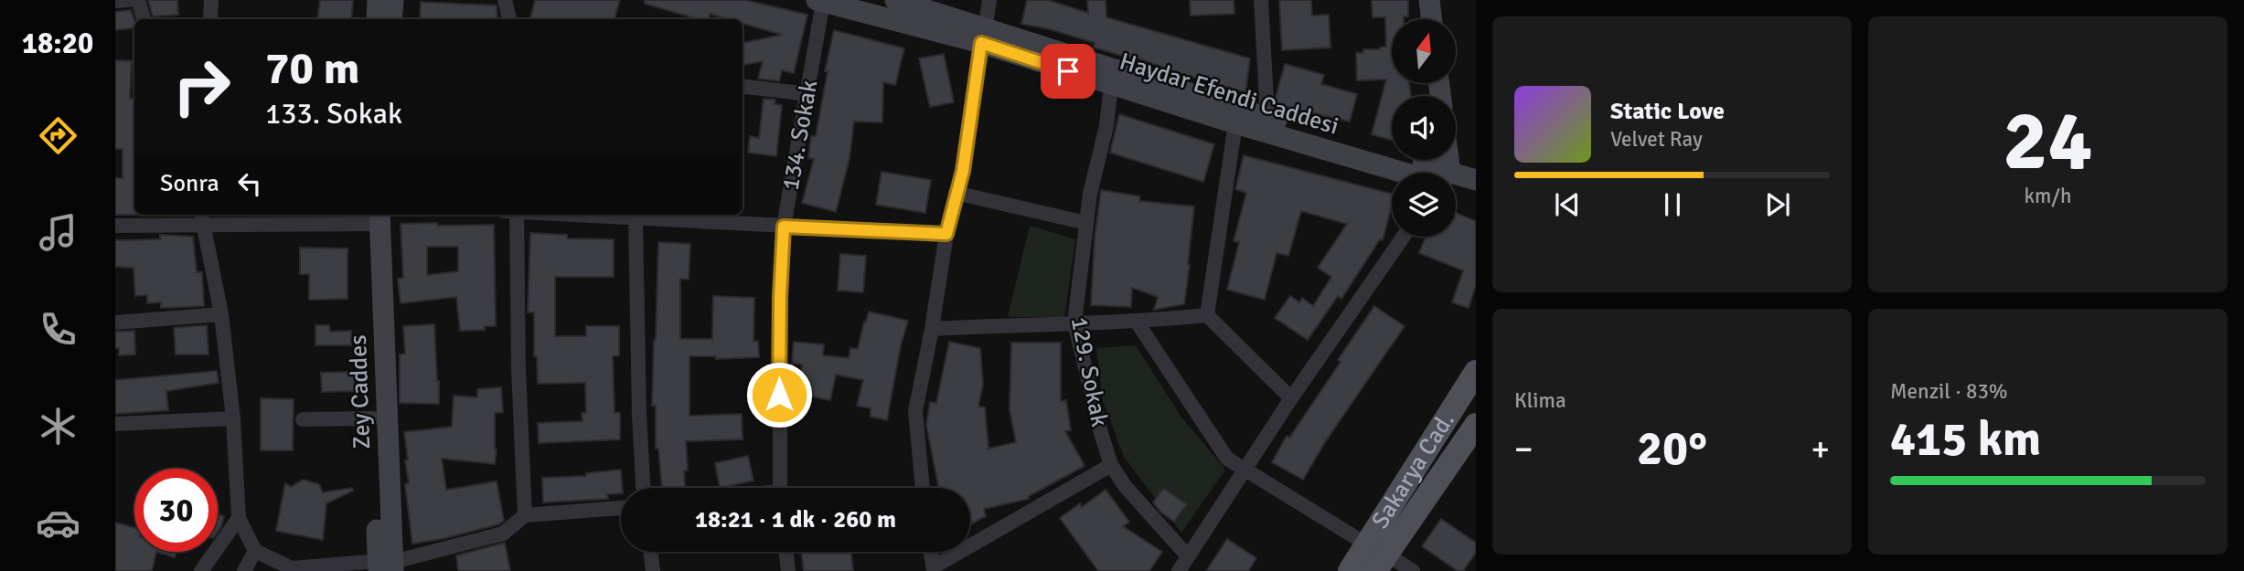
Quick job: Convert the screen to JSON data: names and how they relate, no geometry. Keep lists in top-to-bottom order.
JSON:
{
  "streets": {
    "main road": ["Haydar Efendi Caddesi", "Zey Caddes", "Sakarya Cad."],
    "street": ["134. Sokak", "129. Sokak"]
  },
  "crossings": [
    ["Haydar Efendi Caddesi", "134. Sokak"],
    ["Haydar Efendi Caddesi", "129. Sokak"]
  ],
  "north": "top",
  "page": {
    "tabs": "18:20",
    "tile": [
      ["24", "km/h"],
      "Klima",
      ["Menzil · 83%", "415 km"]
    ],
    "turn": ["70 m", "133. Sokak"],
    "song": ["Static Love", "Velvet Ray"],
    "then": "Sonra",
    "heat": ["−", "20°", "+"],
    "limit": "30",
    "trip": "18:21 · 1 dk · 260 m"
  }
}
